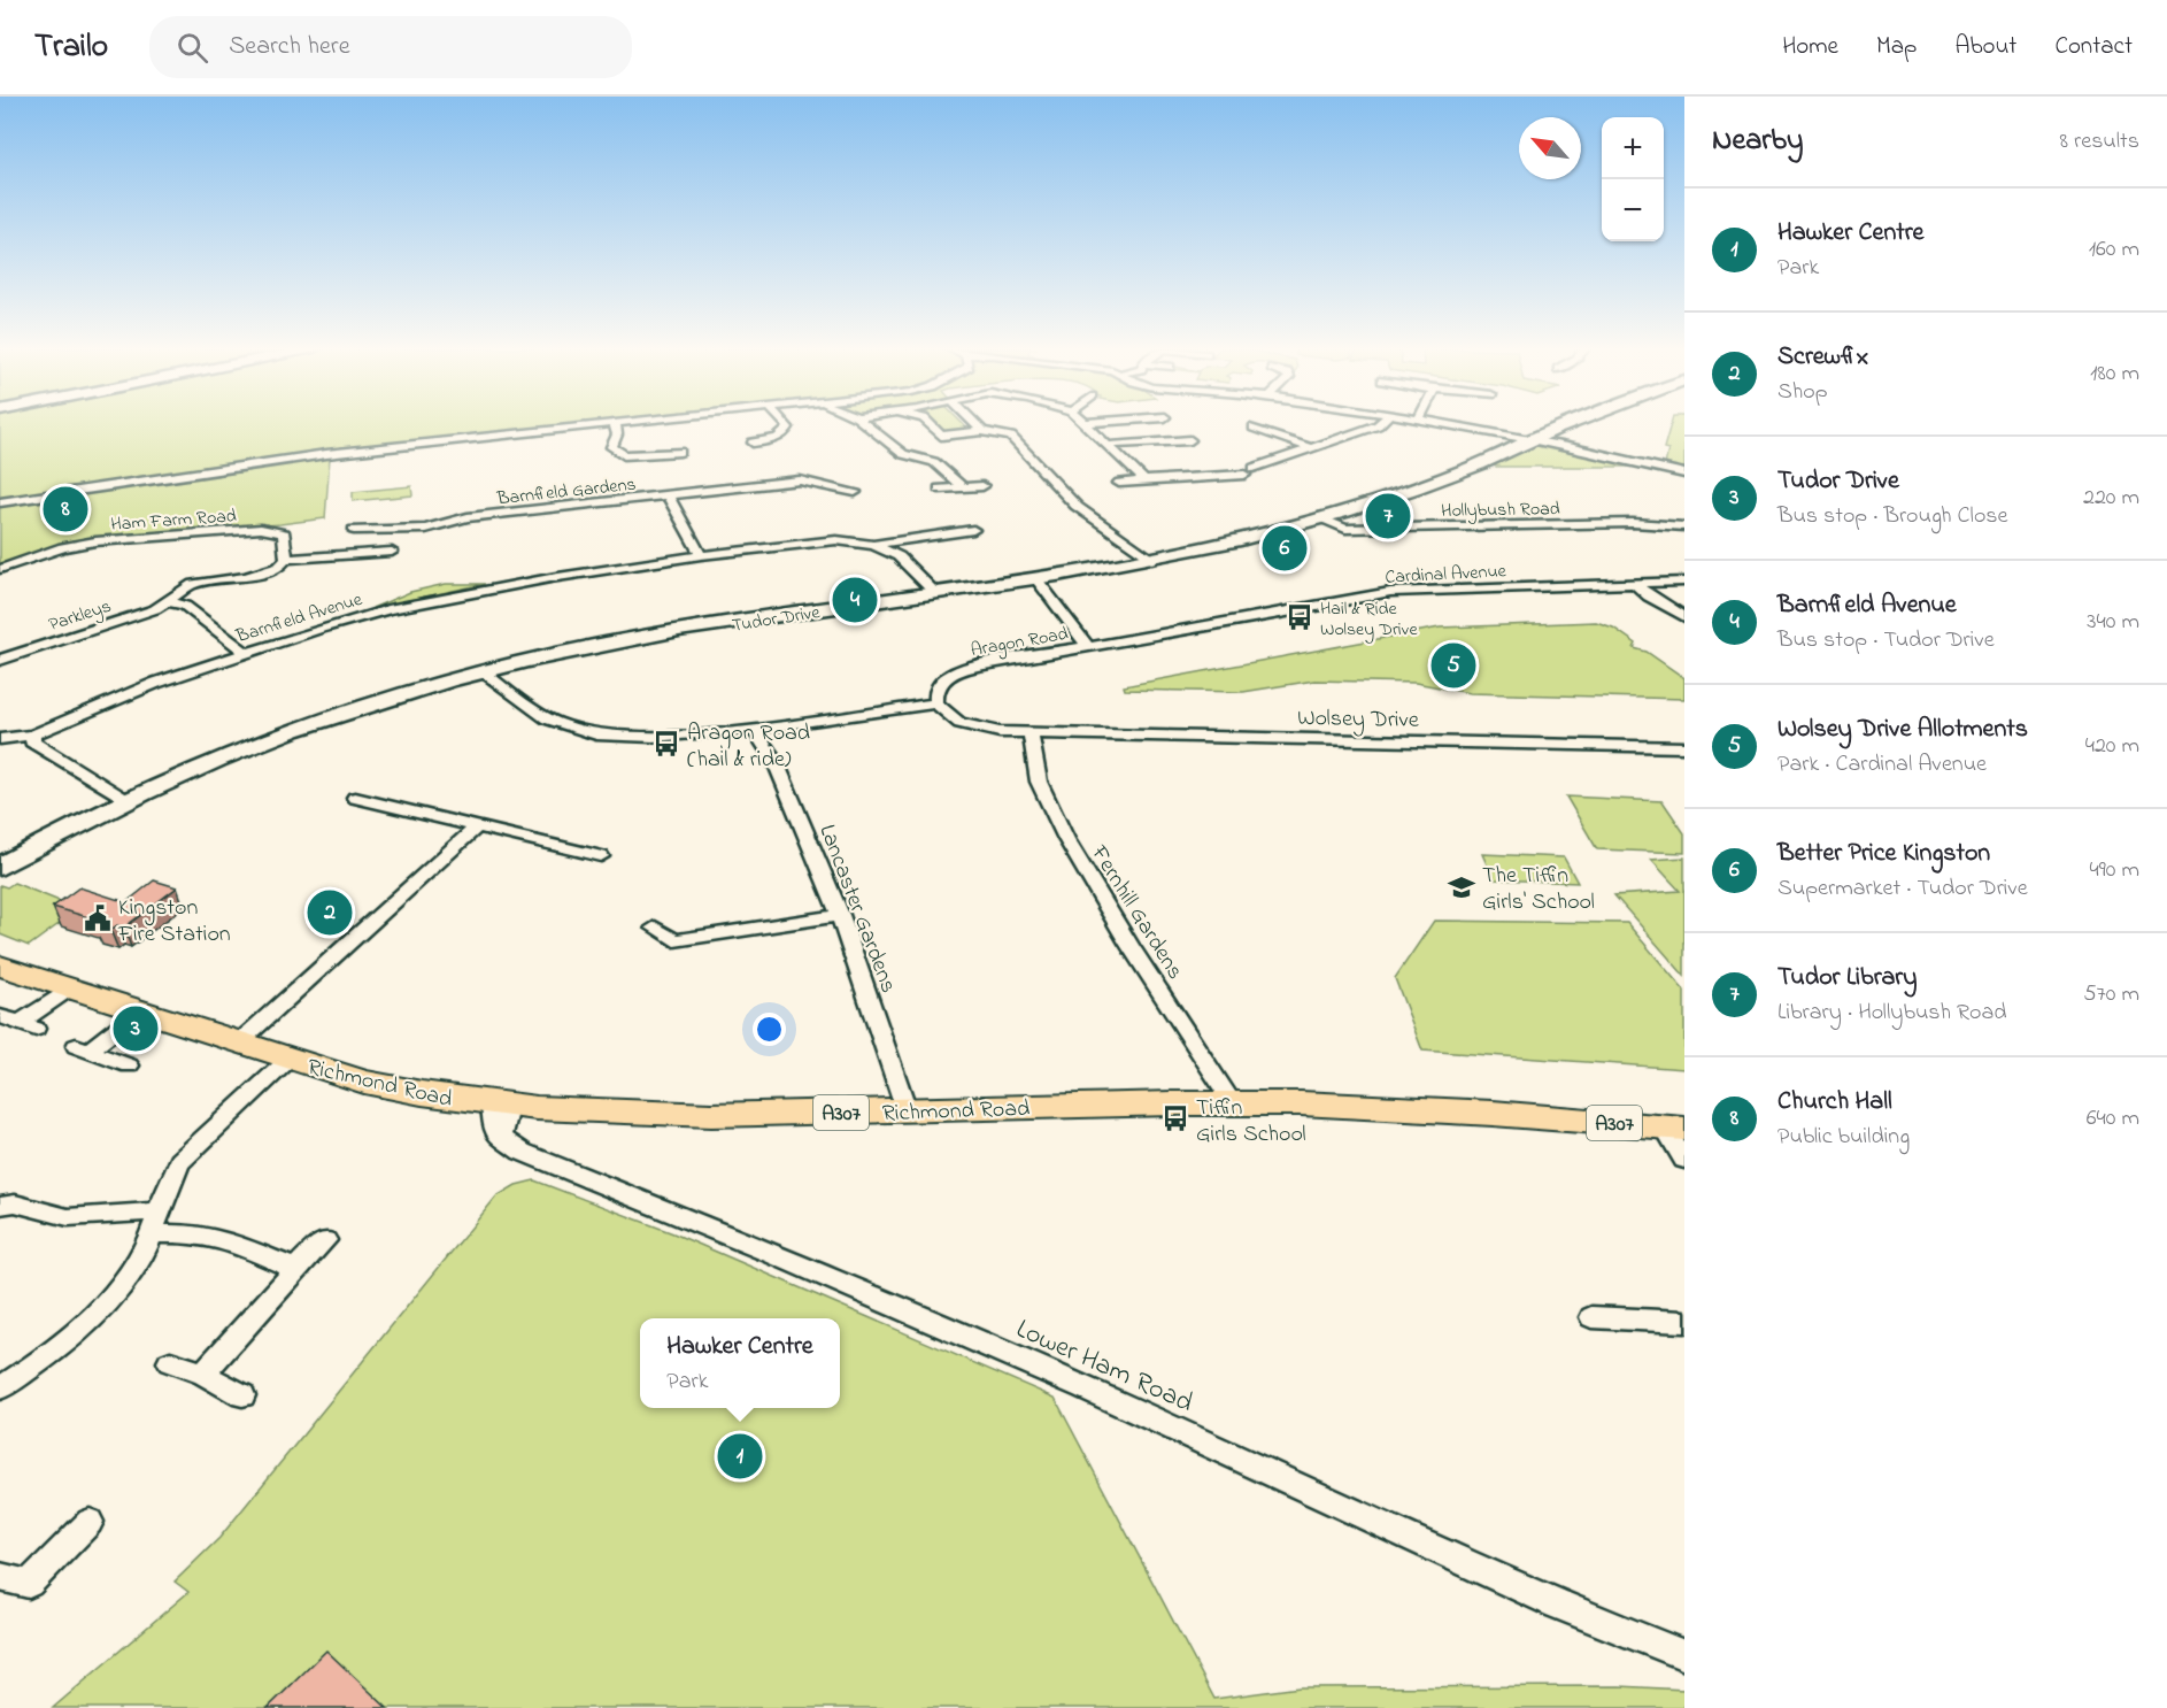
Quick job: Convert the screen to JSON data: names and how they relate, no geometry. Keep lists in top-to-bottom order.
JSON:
{
  "streets": {
    "main road": ["Richmond Road", "A307"],
    "street": [
      "Barnfield Gardens",
      "Hollybush Road",
      "Ham Farm Road",
      "Cardinal Avenue",
      "Parkleys",
      "Barnfield Avenue",
      "Tudor Drive",
      "Aragon Road",
      "Wolsey Drive",
      "Lancaster Gardens",
      "Fernhill Gardens",
      "Lower Ham Road"
    ]
  },
  "crossings": [
    ["Barnfield Gardens", "Barnfield Avenue"],
    ["Hollybush Road", "Tudor Drive"],
    ["Ham Farm Road", "Parkleys"],
    ["Cardinal Avenue", "Aragon Road"],
    ["Barnfield Avenue", "Tudor Drive"],
    ["Wolsey Drive", "Fernhill Gardens"],
    ["Lancaster Gardens", "Richmond Road"],
    ["Fernhill Gardens", "Richmond Road"],
    ["Richmond Road", "Lower Ham Road"]
  ],
  "places": {
    "bus stop": ["Hail & Ride Wolsey Drive", "Aragon Road (hail & ride)", "Tiffin Girls School"],
    "school or university": ["The Tiffin Girls' School"],
    "public building": ["Kingston Fire Station"]
  },
  "north": "top left",
  "page": {
    "header": "Trailo",
    "search": "Search here",
    "nav": [
      "Home",
      "Map",
      "About",
      "Contact"
    ],
    "heading": ["Nearby", "8 results"],
    "map_buttons": ["+", "−"],
    "list": [
      {
        "mark": "1",
        "name": "Hawker Centre",
        "note": "Park",
        "value": "160 m"
      },
      {
        "mark": "2",
        "name": "Screwfix",
        "note": "Shop",
        "value": "180 m"
      },
      {
        "mark": "3",
        "name": "Tudor Drive",
        "note": "Bus stop · Brough Close",
        "value": "220 m"
      },
      {
        "mark": "4",
        "name": "Barnfield Avenue",
        "note": "Bus stop · Tudor Drive",
        "value": "340 m"
      },
      {
        "mark": "5",
        "name": "Wolsey Drive Allotments",
        "note": "Park · Cardinal Avenue",
        "value": "420 m"
      },
      {
        "mark": "6",
        "name": "Better Price Kingston",
        "note": "Supermarket · Tudor Drive",
        "value": "490 m"
      },
      {
        "mark": "7",
        "name": "Tudor Library",
        "note": "Library · Hollybush Road",
        "value": "570 m"
      },
      {
        "mark": "8",
        "name": "Church Hall",
        "note": "Public building",
        "value": "640 m"
      }
    ],
    "pins": [
      "8",
      "7",
      "6",
      "4",
      "5",
      "2",
      "3",
      "1"
    ],
    "popup": ["Hawker Centre", "Park"]
  }
}
